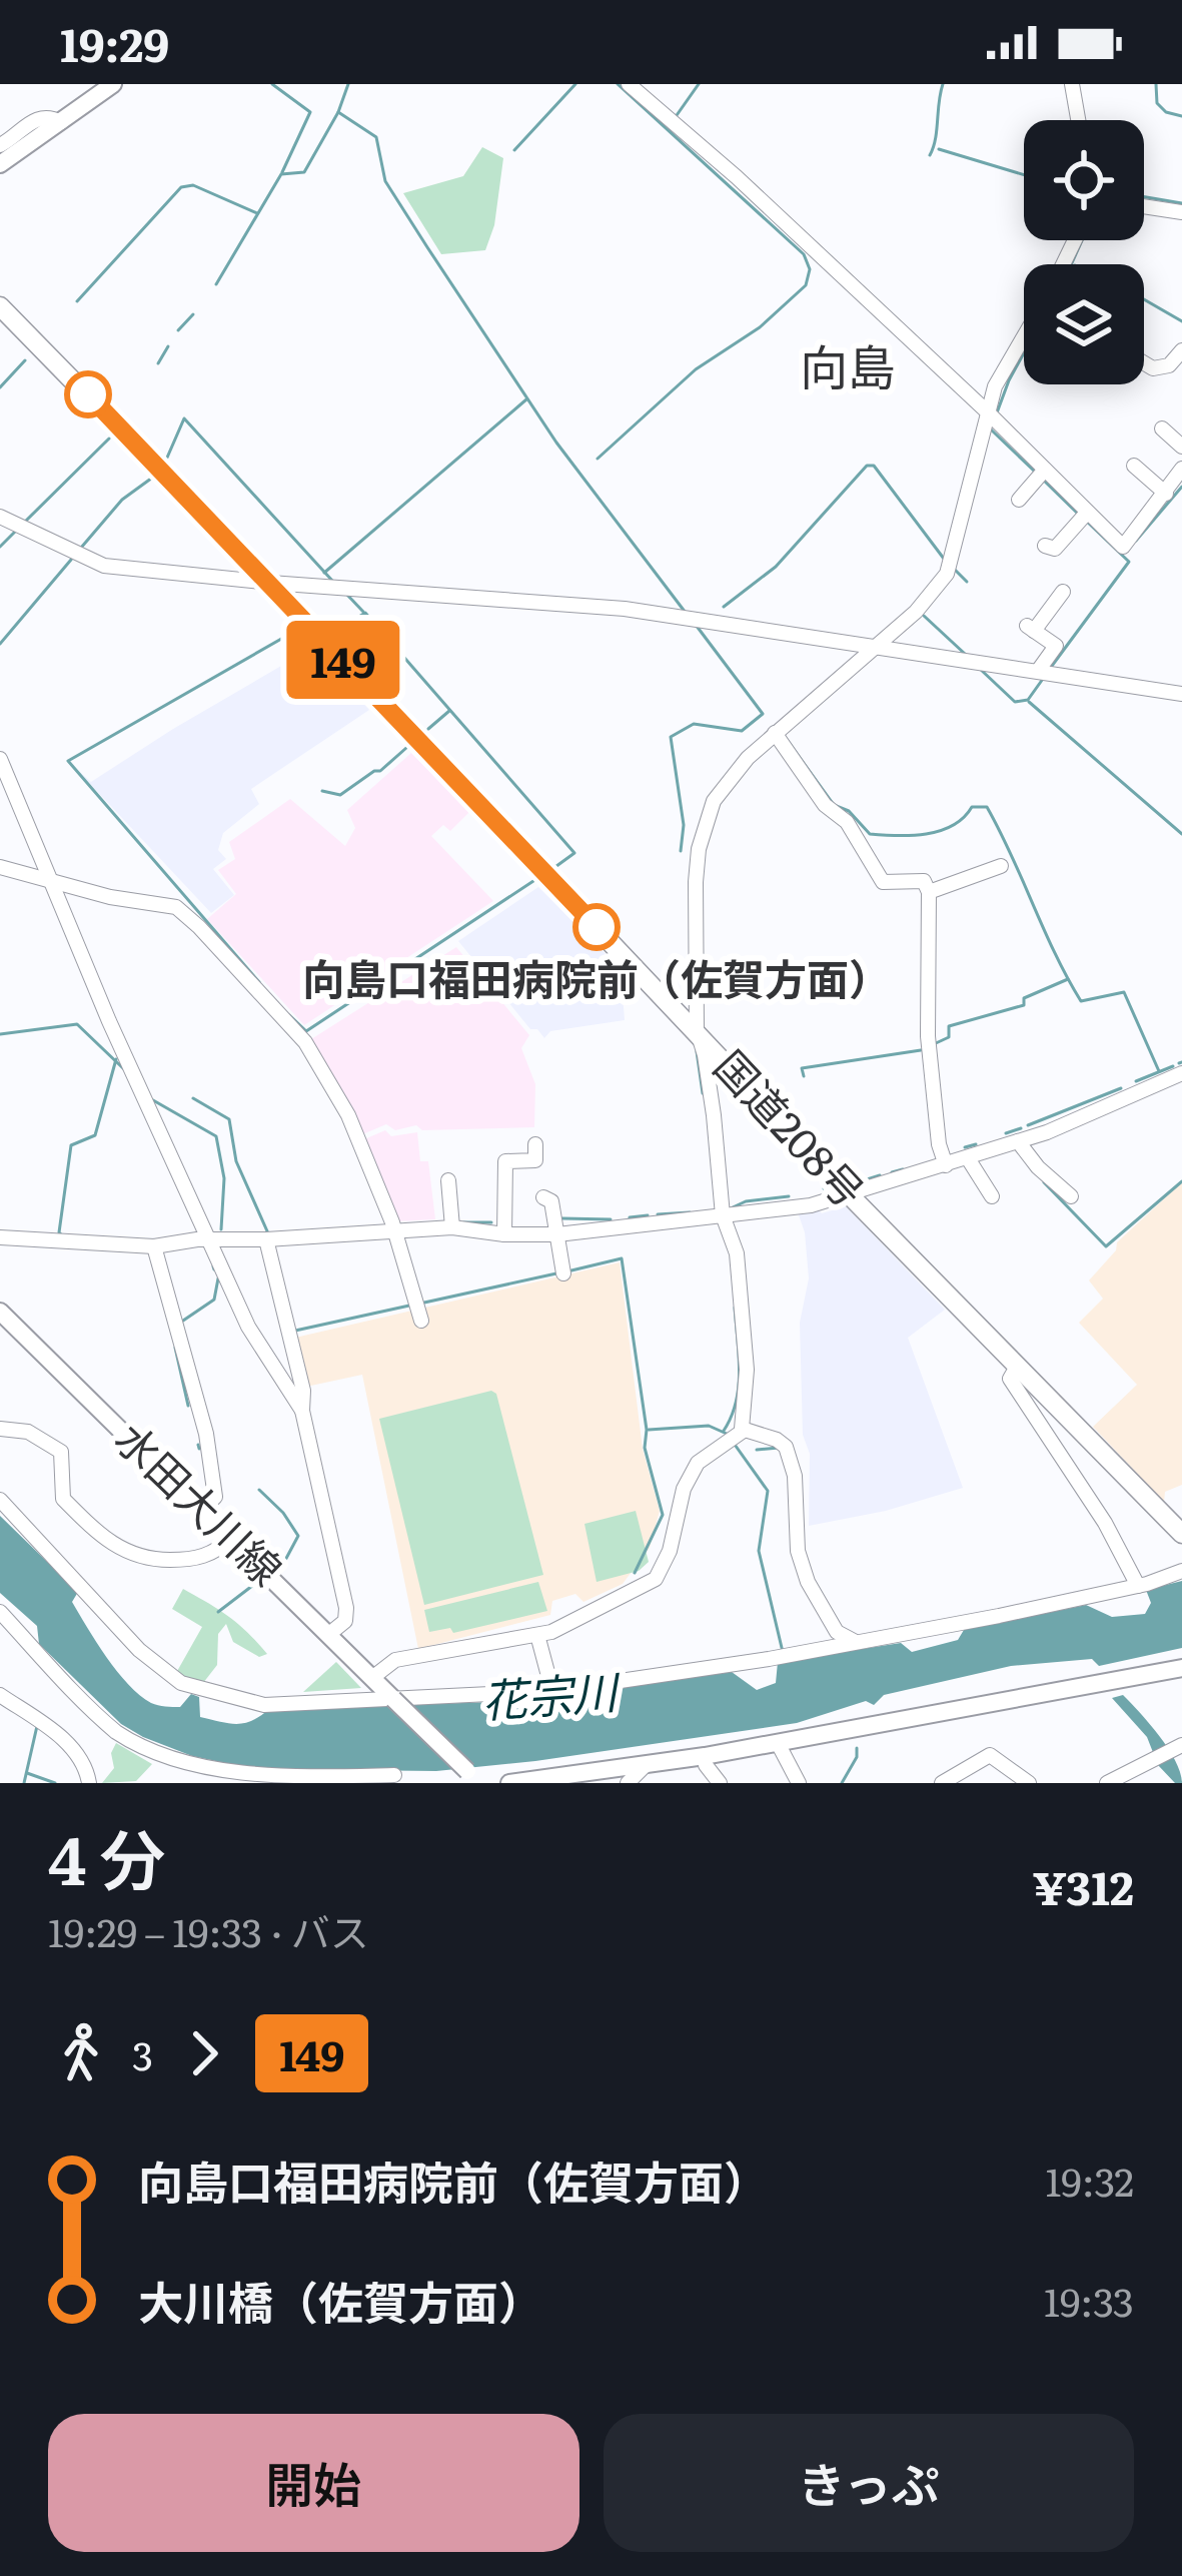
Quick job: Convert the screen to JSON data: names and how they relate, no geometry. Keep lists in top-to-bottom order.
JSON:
{
  "streets": {
    "highway": ["国道208号"],
    "main road": ["水田大川線"]
  },
  "districts": ["向島"],
  "water": ["花宗川"],
  "places": ["向島口福田病院前（佐賀方面）"],
  "lines": ["bus line 149"],
  "page": {
    "status": "19:29",
    "on_map": "149",
    "heading": ["4 分", "19:29 – 19:33 · バス", "¥312"],
    "legs": ["3", "149"],
    "list": [
      {
        "name": "向島口福田病院前（佐賀方面）",
        "value": "19:32"
      },
      {
        "name": "大川橋（佐賀方面）",
        "value": "19:33"
      }
    ],
    "buttons": ["開始", "きっぷ"]
  }
}
